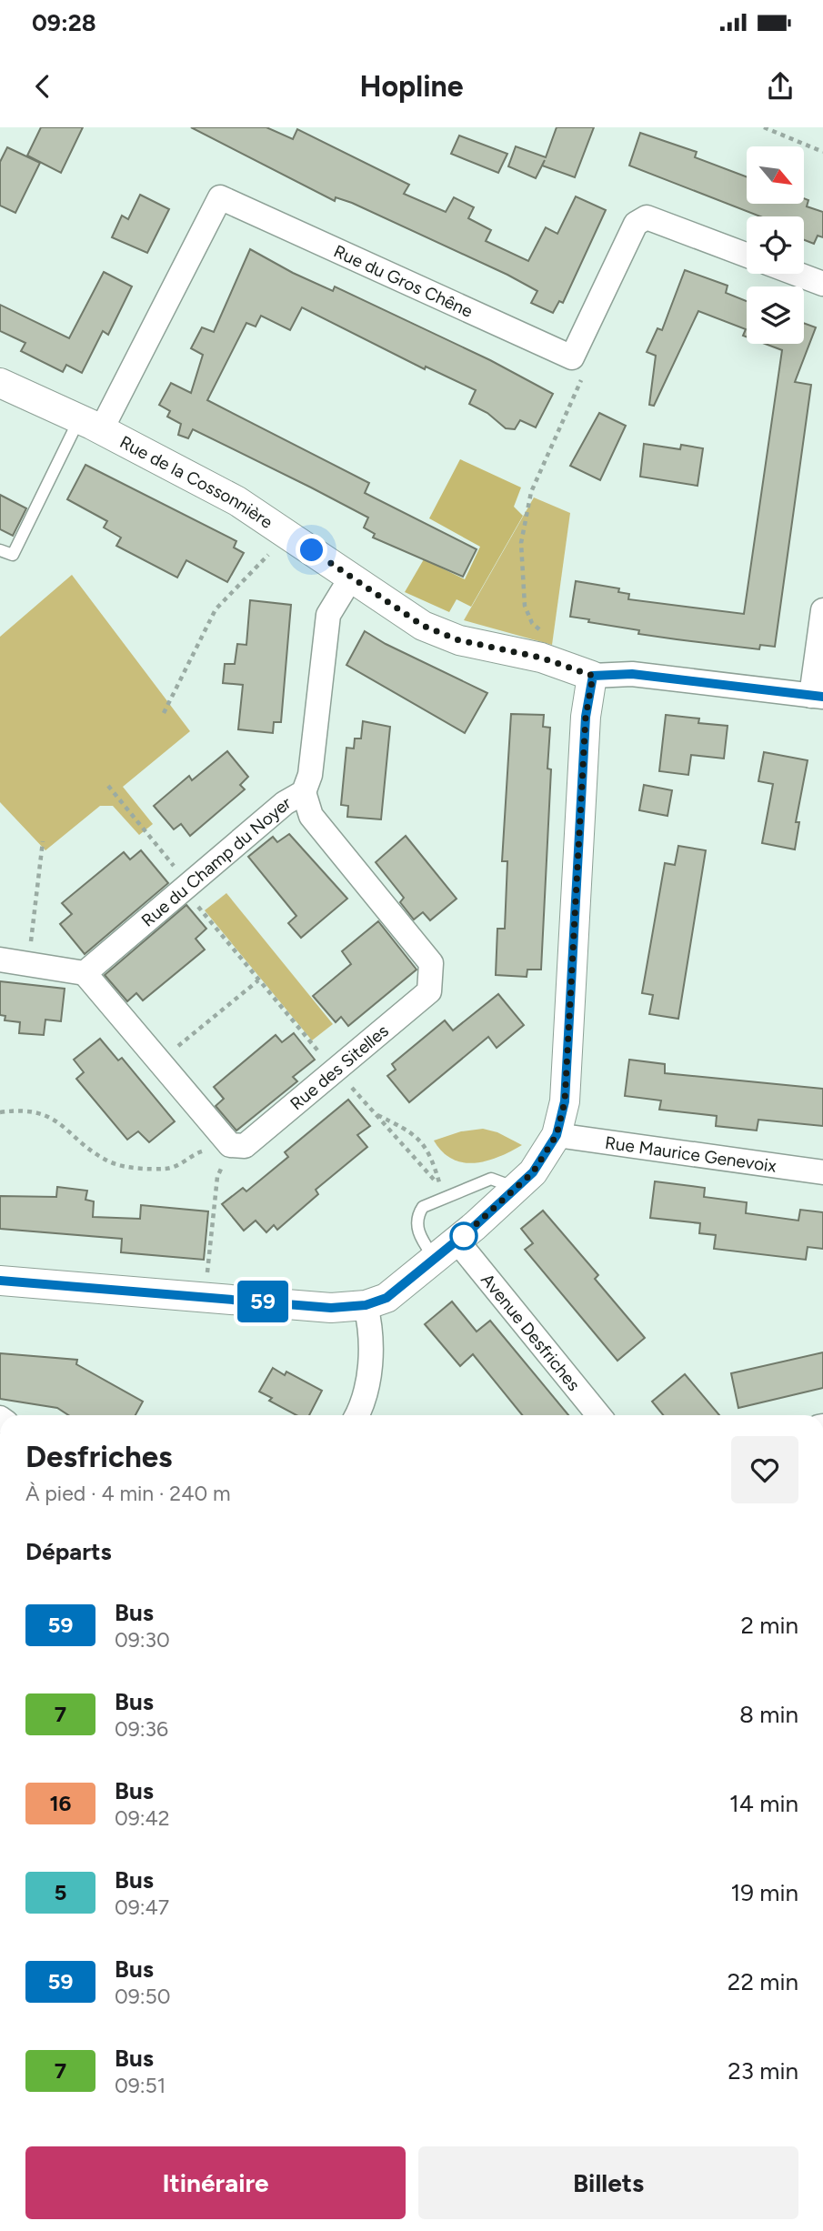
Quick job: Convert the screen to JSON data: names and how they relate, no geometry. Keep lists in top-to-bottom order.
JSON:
{
  "streets": {
    "street": [
      "Rue du Gros Chêne",
      "Rue de la Cossonnière",
      "Rue du Champ du Noyer",
      "Rue des Sitelles",
      "Rue Maurice Genevoix",
      "Avenue Desfriches"
    ]
  },
  "crossings": [
    ["Rue du Gros Chêne", "Rue de la Cossonnière"],
    ["Rue de la Cossonnière", "Rue du Champ du Noyer"],
    ["Rue du Champ du Noyer", "Rue des Sitelles"]
  ],
  "lines": ["bus line 59"],
  "north": "bottom right",
  "page": {
    "status": "09:28",
    "header": "Hopline",
    "on_map": "59",
    "heading": [
      ["Desfriches", "À pied · 4 min · 240 m"],
      "Départs"
    ],
    "list": [
      {
        "mark": "59",
        "name": "Bus",
        "note": "09:30",
        "value": "2 min"
      },
      {
        "mark": "7",
        "name": "Bus",
        "note": "09:36",
        "value": "8 min"
      },
      {
        "mark": "16",
        "name": "Bus",
        "note": "09:42",
        "value": "14 min"
      },
      {
        "mark": "5",
        "name": "Bus",
        "note": "09:47",
        "value": "19 min"
      },
      {
        "mark": "59",
        "name": "Bus",
        "note": "09:50",
        "value": "22 min"
      },
      {
        "mark": "7",
        "name": "Bus",
        "note": "09:51",
        "value": "23 min"
      }
    ],
    "buttons": ["Itinéraire", "Billets"]
  }
}
